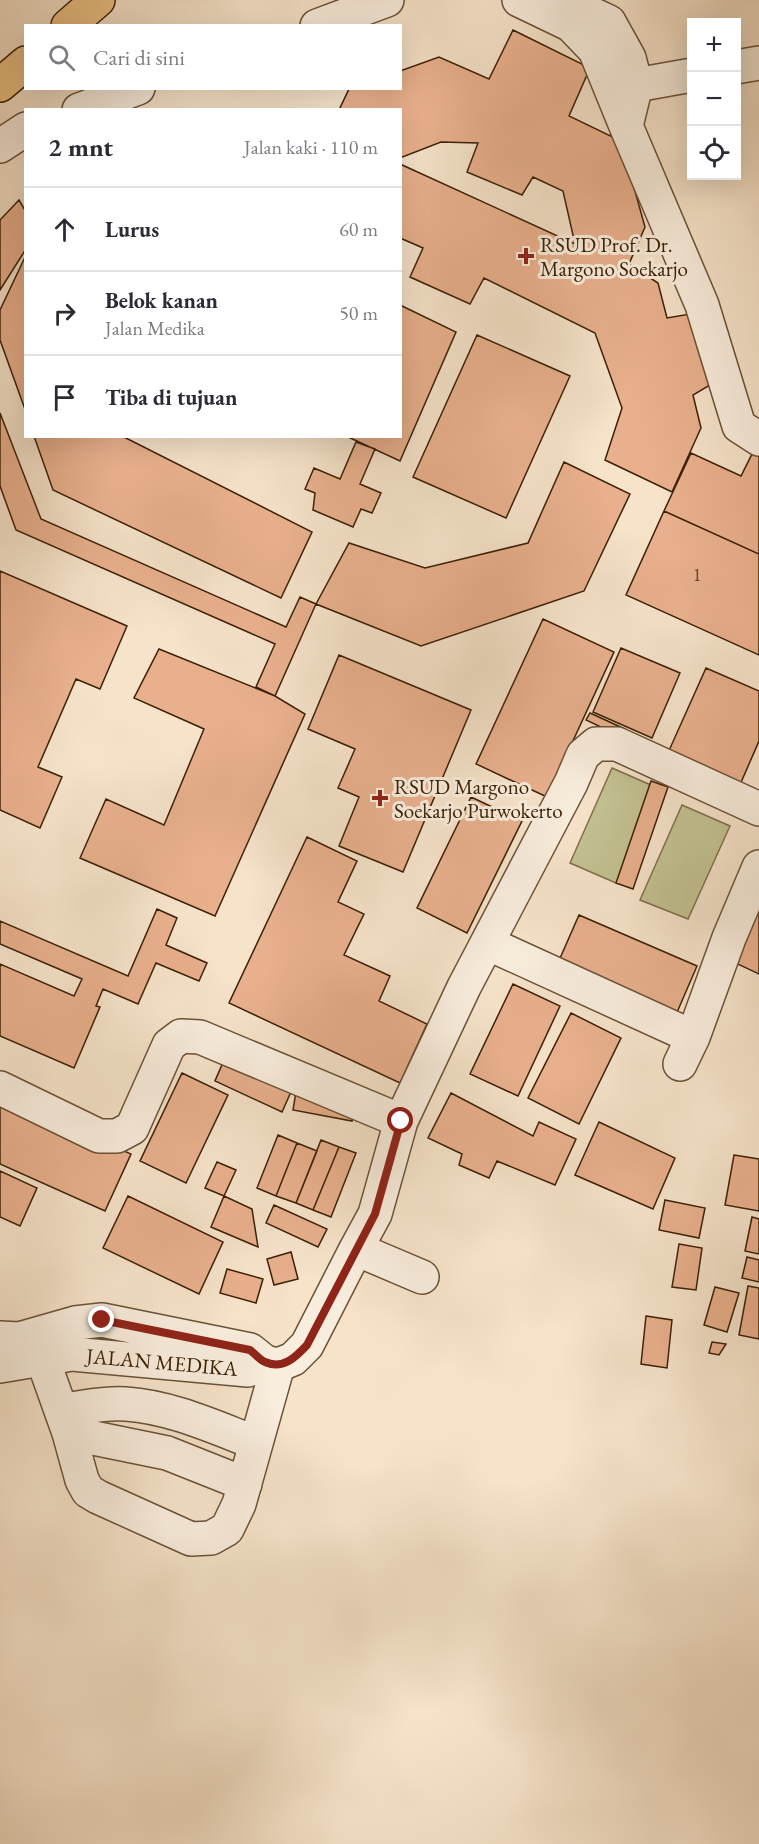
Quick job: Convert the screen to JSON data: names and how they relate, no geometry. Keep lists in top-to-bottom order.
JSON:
{
  "streets": {
    "lane": ["JALAN MEDIKA"]
  },
  "places": {
    "health": ["RSUD Prof. Dr. Margono Soekarjo", "RSUD Margono Soekarjo Purwokerto"]
  },
  "house_numbers": ["1"],
  "page": {
    "map_buttons": ["+", "−"],
    "search": "Cari di sini",
    "heading": ["2 mnt", "Jalan kaki · 110 m"],
    "list": [
      ["Lurus", "60 m"],
      ["Belok kanan", "Jalan Medika", "50 m"],
      "Tiba di tujuan"
    ]
  }
}
